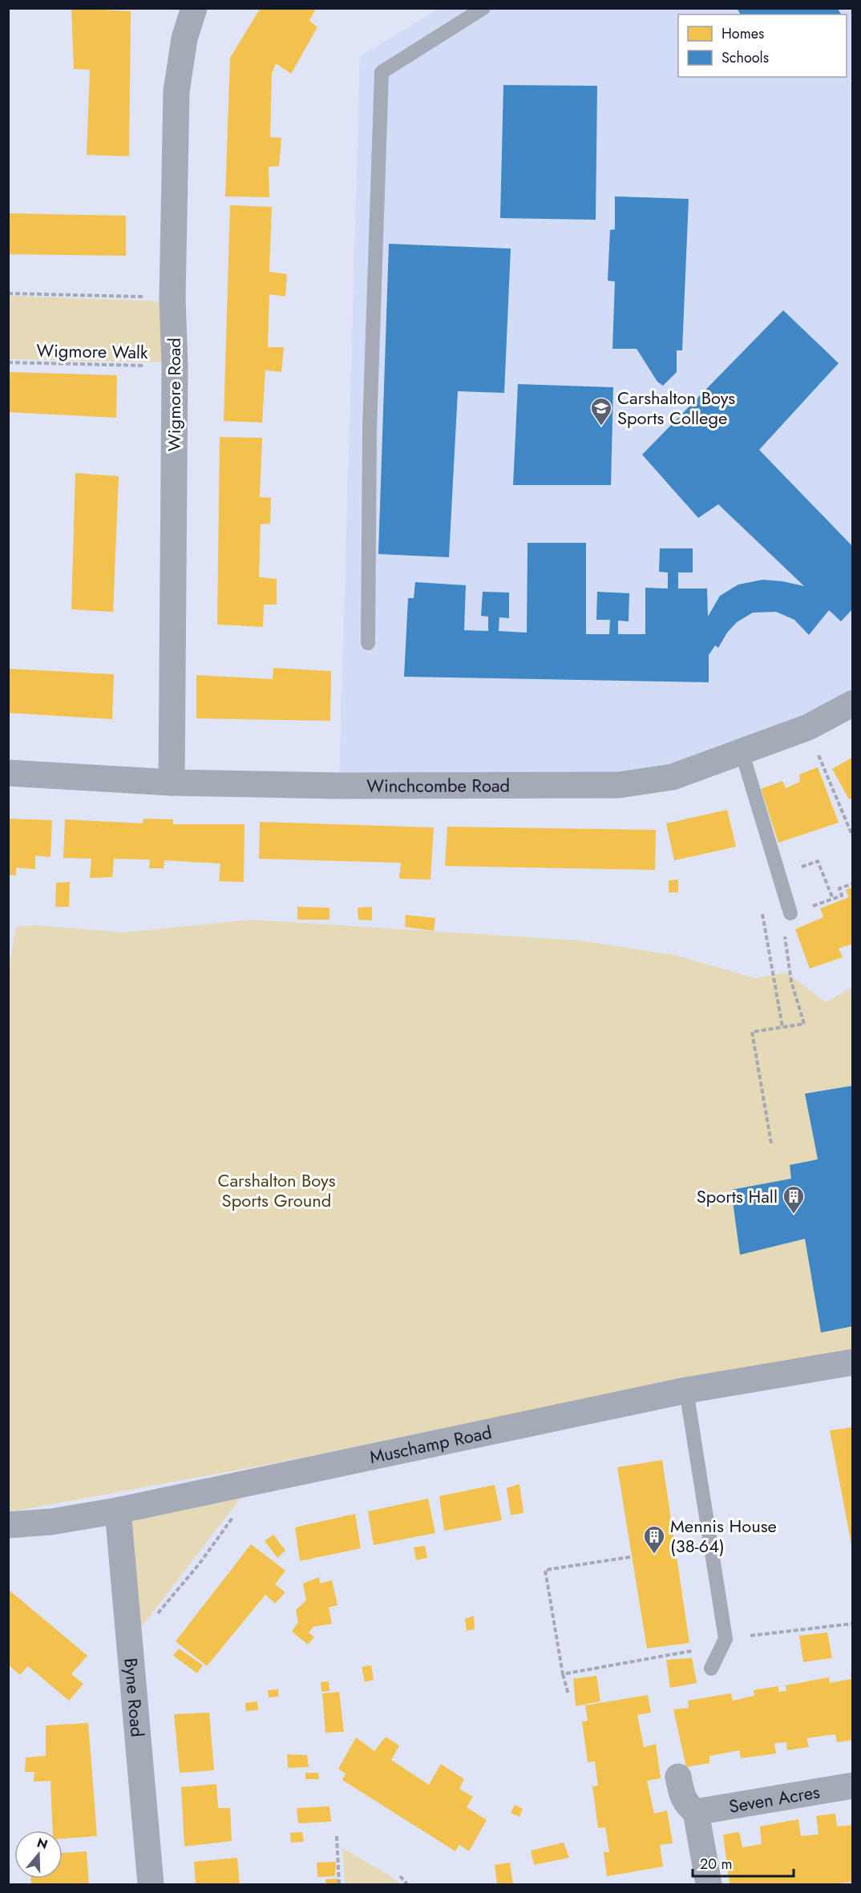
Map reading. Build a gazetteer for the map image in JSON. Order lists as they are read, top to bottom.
{
  "streets": {
    "street": [
      "Wigmore Road",
      "Winchcombe Road",
      "Muschamp Road",
      "Byne Road",
      "Seven Acres"
    ],
    "path": ["Wigmore Walk"]
  },
  "crossings": [
    ["Wigmore Walk", "Wigmore Road"],
    ["Wigmore Road", "Winchcombe Road"],
    ["Muschamp Road", "Byne Road"]
  ],
  "parks": ["Carshalton Boys Sports Ground"],
  "places": {
    "school or university": ["Carshalton Boys Sports College"],
    "building": ["Sports Hall", "Mennis House (38-64)"]
  },
  "legend": ["Homes", "Schools"],
  "scale_bar": "20 m",
  "north": "top"
}
